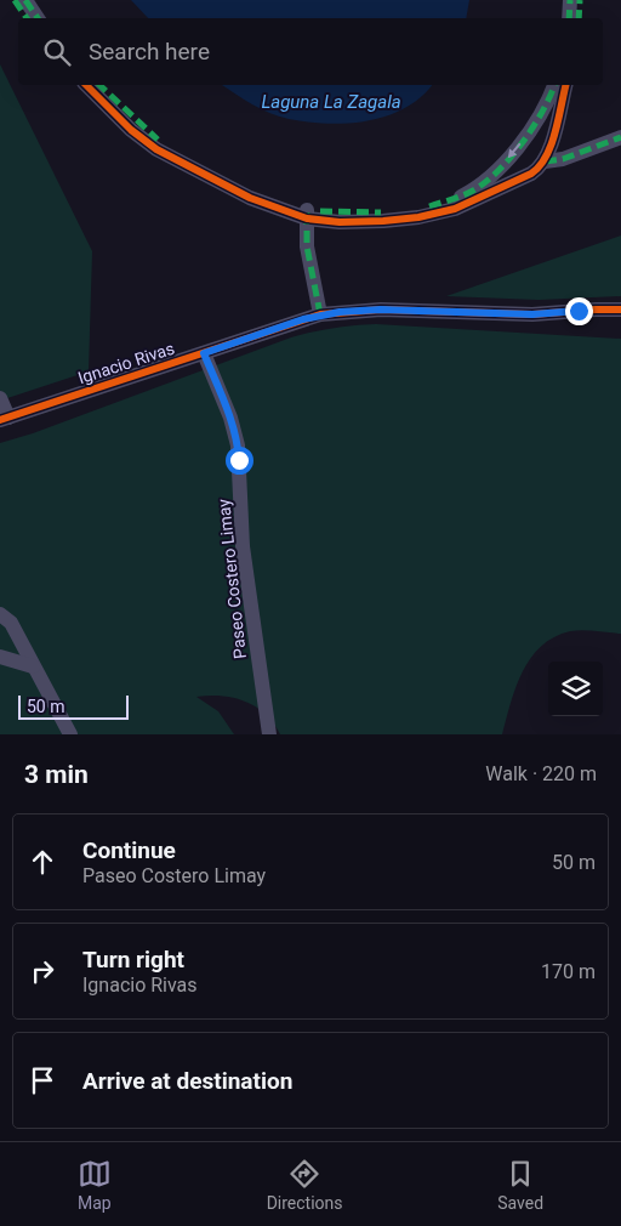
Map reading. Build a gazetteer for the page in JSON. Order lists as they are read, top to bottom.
{
  "streets": {
    "street": ["Ignacio Rivas", "Paseo Costero Limay"]
  },
  "crossings": [
    ["Ignacio Rivas", "Paseo Costero Limay"]
  ],
  "water": ["Laguna La Zagala"],
  "scale_bar": "50 m",
  "page": {
    "search": "Search here",
    "scale": "50 m",
    "heading": ["3 min", "Walk · 220 m"],
    "list": [
      ["Continue", "Paseo Costero Limay", "50 m"],
      ["Turn right", "Ignacio Rivas", "170 m"],
      "Arrive at destination"
    ],
    "nav": ["Map", "Directions", "Saved"]
  }
}
